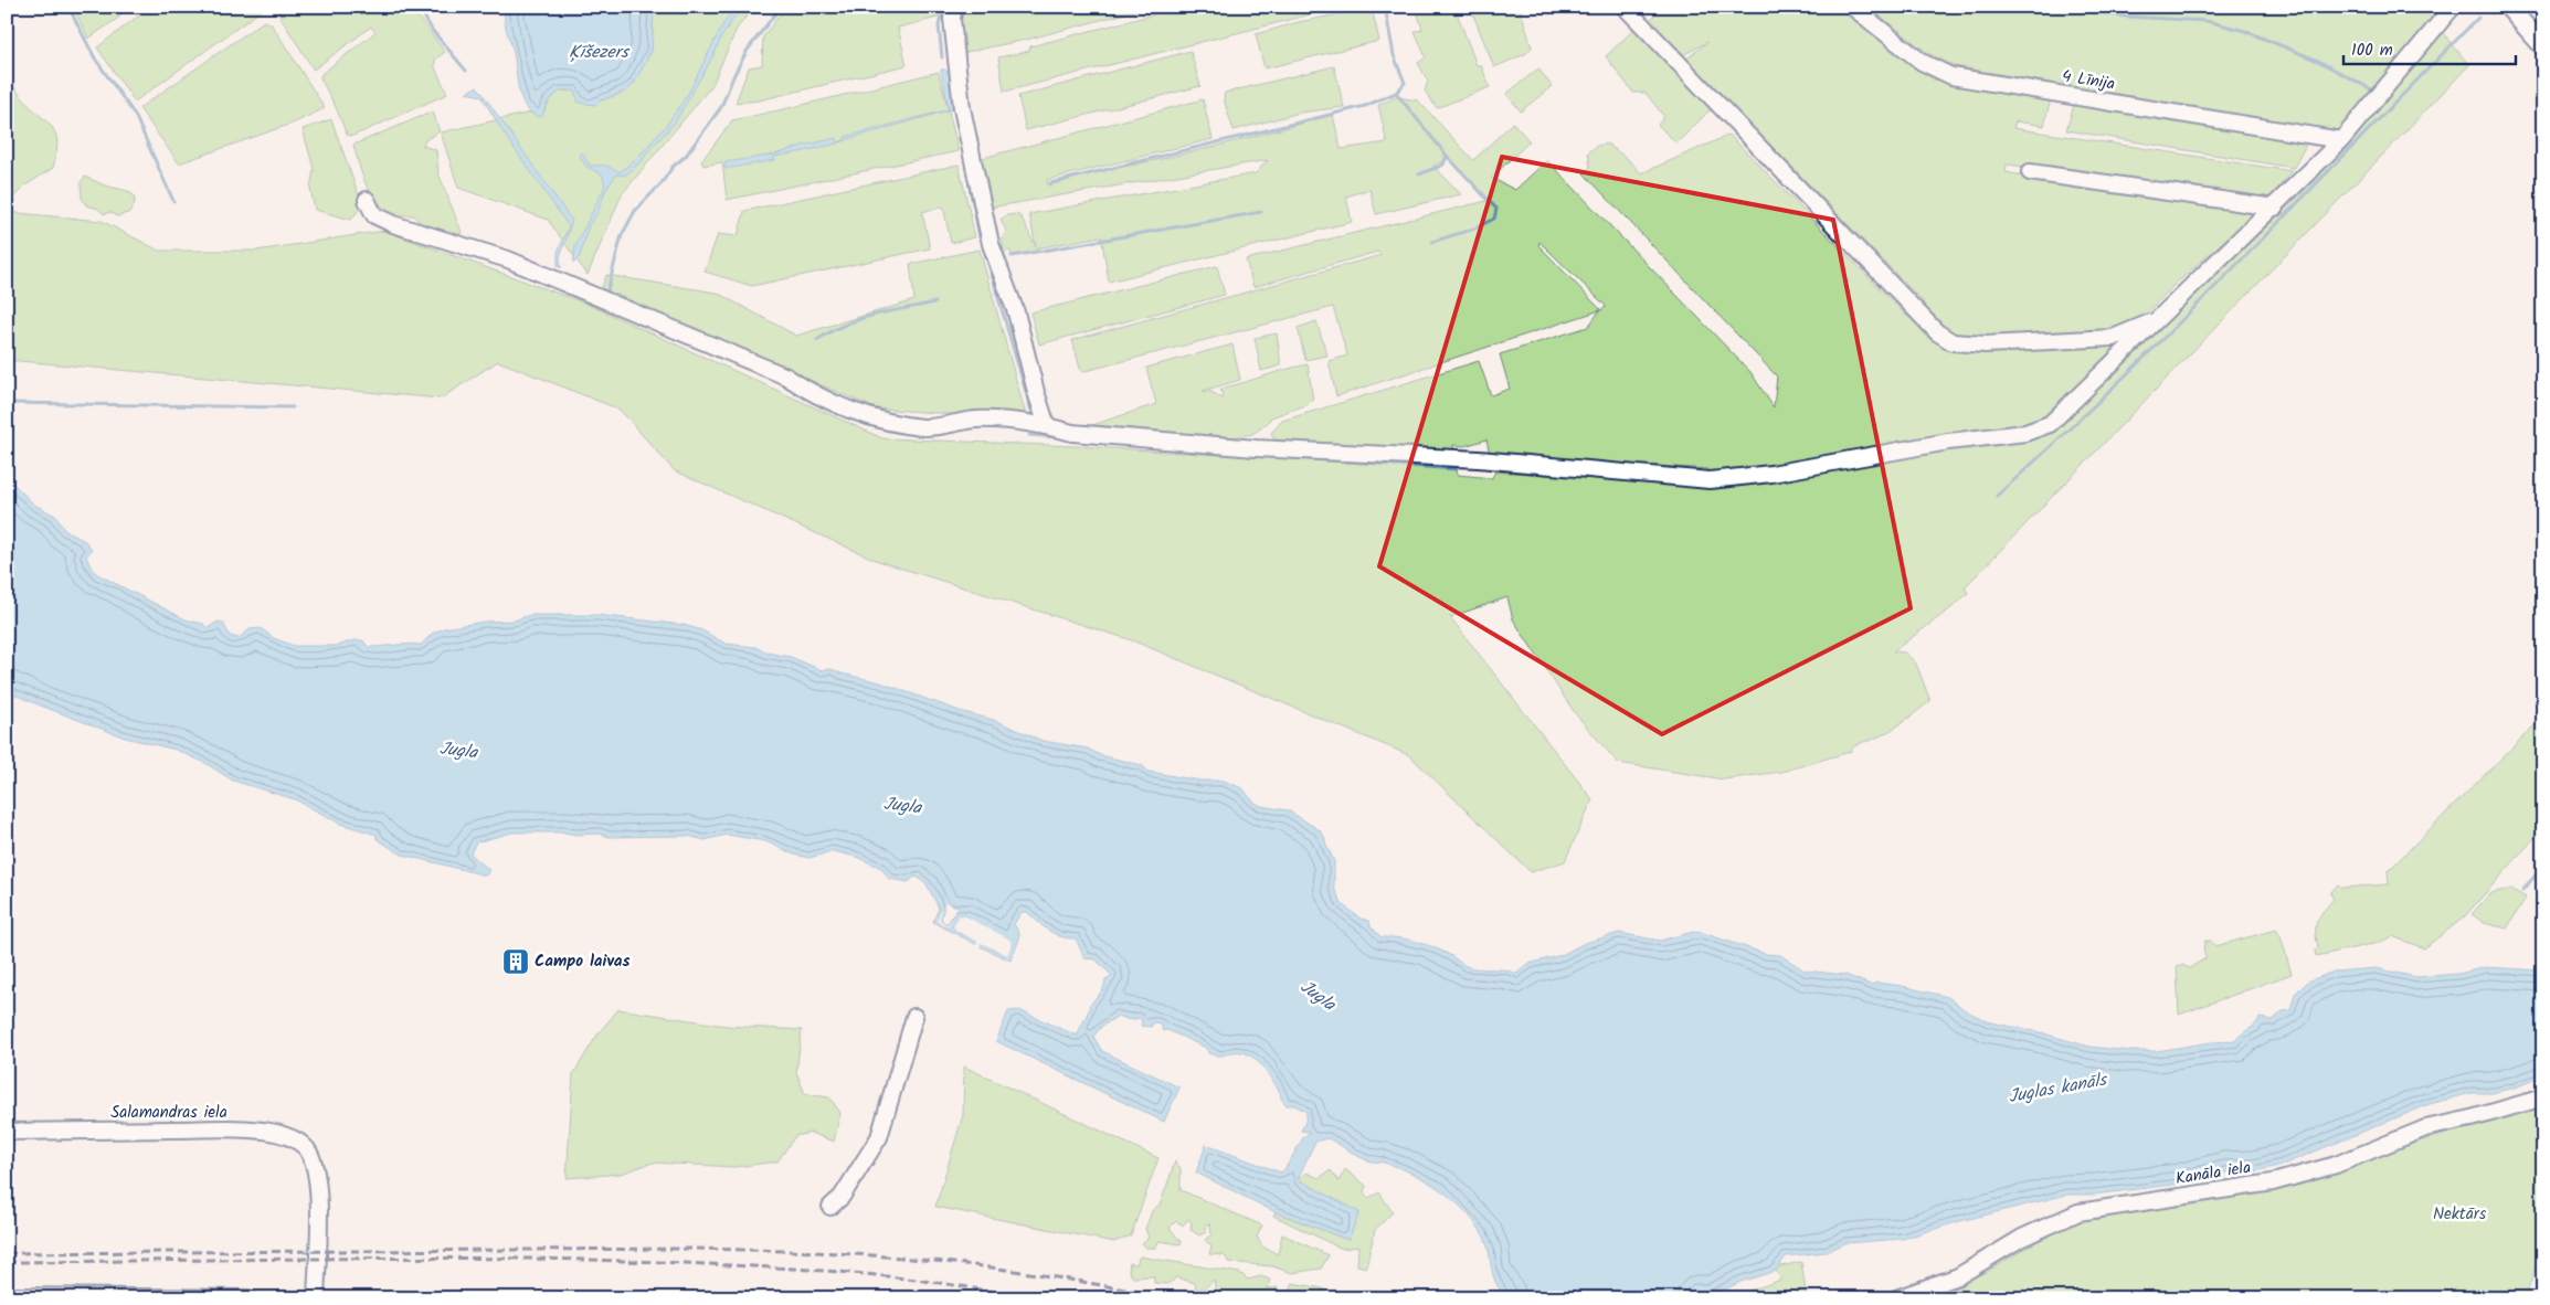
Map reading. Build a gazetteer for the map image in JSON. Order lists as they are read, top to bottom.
{
  "streets": {
    "street": ["4 Līnija", "Salamandras iela", "Kanāla iela"]
  },
  "water": ["Ķīšezers", "Jugla", "Juglas kanāls"],
  "parks": ["Nektārs"],
  "places": {
    "building": ["Campo laivas"]
  },
  "scale_bar": "100 m"
}
